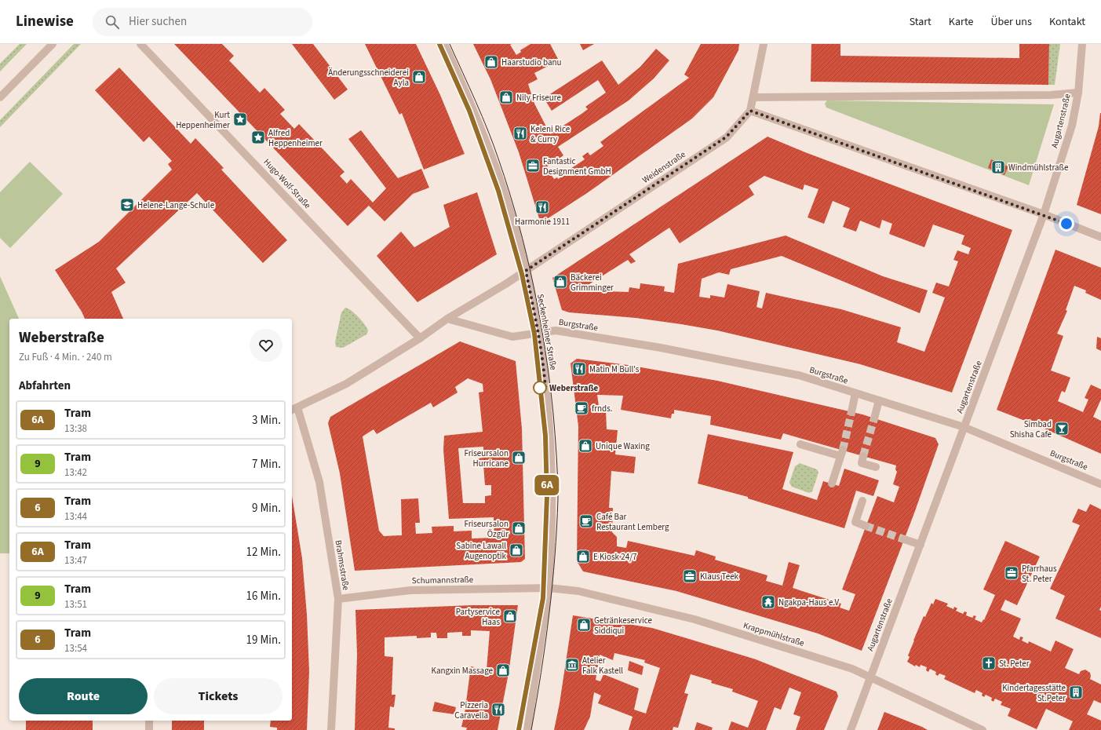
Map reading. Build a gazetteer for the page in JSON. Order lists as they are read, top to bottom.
{
  "streets": {
    "street": [
      "Augartenstraße",
      "Weidenstraße",
      "Hugo-Wolf-Straße",
      "Burgstraße",
      "Seckenheimer Straße",
      "Brahmsstraße",
      "Schumannstraße",
      "Krappmühlstraße"
    ]
  },
  "crossings": [
    ["Augartenstraße", "Burgstraße"],
    ["Augartenstraße", "Krappmühlstraße"],
    ["Weidenstraße", "Seckenheimer Straße"],
    ["Burgstraße", "Seckenheimer Straße"],
    ["Seckenheimer Straße", "Schumannstraße"],
    ["Seckenheimer Straße", "Krappmühlstraße"],
    ["Brahmsstraße", "Schumannstraße"],
    ["Schumannstraße", "Krappmühlstraße"]
  ],
  "places": {
    "shop": [
      "Haarstudio banu",
      "Änderungsschneiderei Ayla",
      "Nily Friseure",
      "Bäckerei Grimminger",
      "Unique Waxing",
      "Friseursalon Hurricane",
      "Friseursalon Özgür",
      "Sabine Lawall Augenoptik",
      "E Kiosk 24/7",
      "Partyservice Haas",
      "Getränkeservice Siddiqui",
      "Kangxin Massage"
    ],
    "place": ["Kurt Heppenheimer", "Alfred Heppenheimer"],
    "restaurant": [
      "Keleni Rice & Curry",
      "Harmonie 1911",
      "Matin M Bull's",
      "Pizzeria Caravella"
    ],
    "office": ["Fantastic Designment GmbH", "Pfarrhaus St. Peter", "Klaus Teek"],
    "building": ["Windmühlstraße", "Kindertagesstätte St.Peter"],
    "school or university": ["Helene-Lange-Schule"],
    "other": ["Weberstraße"],
    "cafe": ["frnds.", "Café Bar Restaurant Lemberg"],
    "bar": ["Simbad Shisha Cafe"],
    "temple": ["Ngakpa-Haus e.V"],
    "church": ["St. Peter"],
    "museum": ["Atelier Falk Kastell"]
  },
  "lines": ["tram line 6A"],
  "page": {
    "header": "Linewise",
    "search": "Hier suchen",
    "nav": [
      "Start",
      "Karte",
      "Über uns",
      "Kontakt"
    ],
    "on_map": "6A",
    "heading": [
      ["Weberstraße", "Zu Fuß · 4 Min. · 240 m"],
      "Abfahrten"
    ],
    "list": [
      {
        "mark": "6A",
        "name": "Tram",
        "note": "13:38",
        "value": "3 Min."
      },
      {
        "mark": "9",
        "name": "Tram",
        "note": "13:42",
        "value": "7 Min."
      },
      {
        "mark": "6",
        "name": "Tram",
        "note": "13:44",
        "value": "9 Min."
      },
      {
        "mark": "6A",
        "name": "Tram",
        "note": "13:47",
        "value": "12 Min."
      },
      {
        "mark": "9",
        "name": "Tram",
        "note": "13:51",
        "value": "16 Min."
      },
      {
        "mark": "6",
        "name": "Tram",
        "note": "13:54",
        "value": "19 Min."
      }
    ],
    "buttons": ["Route", "Tickets"]
  }
}
